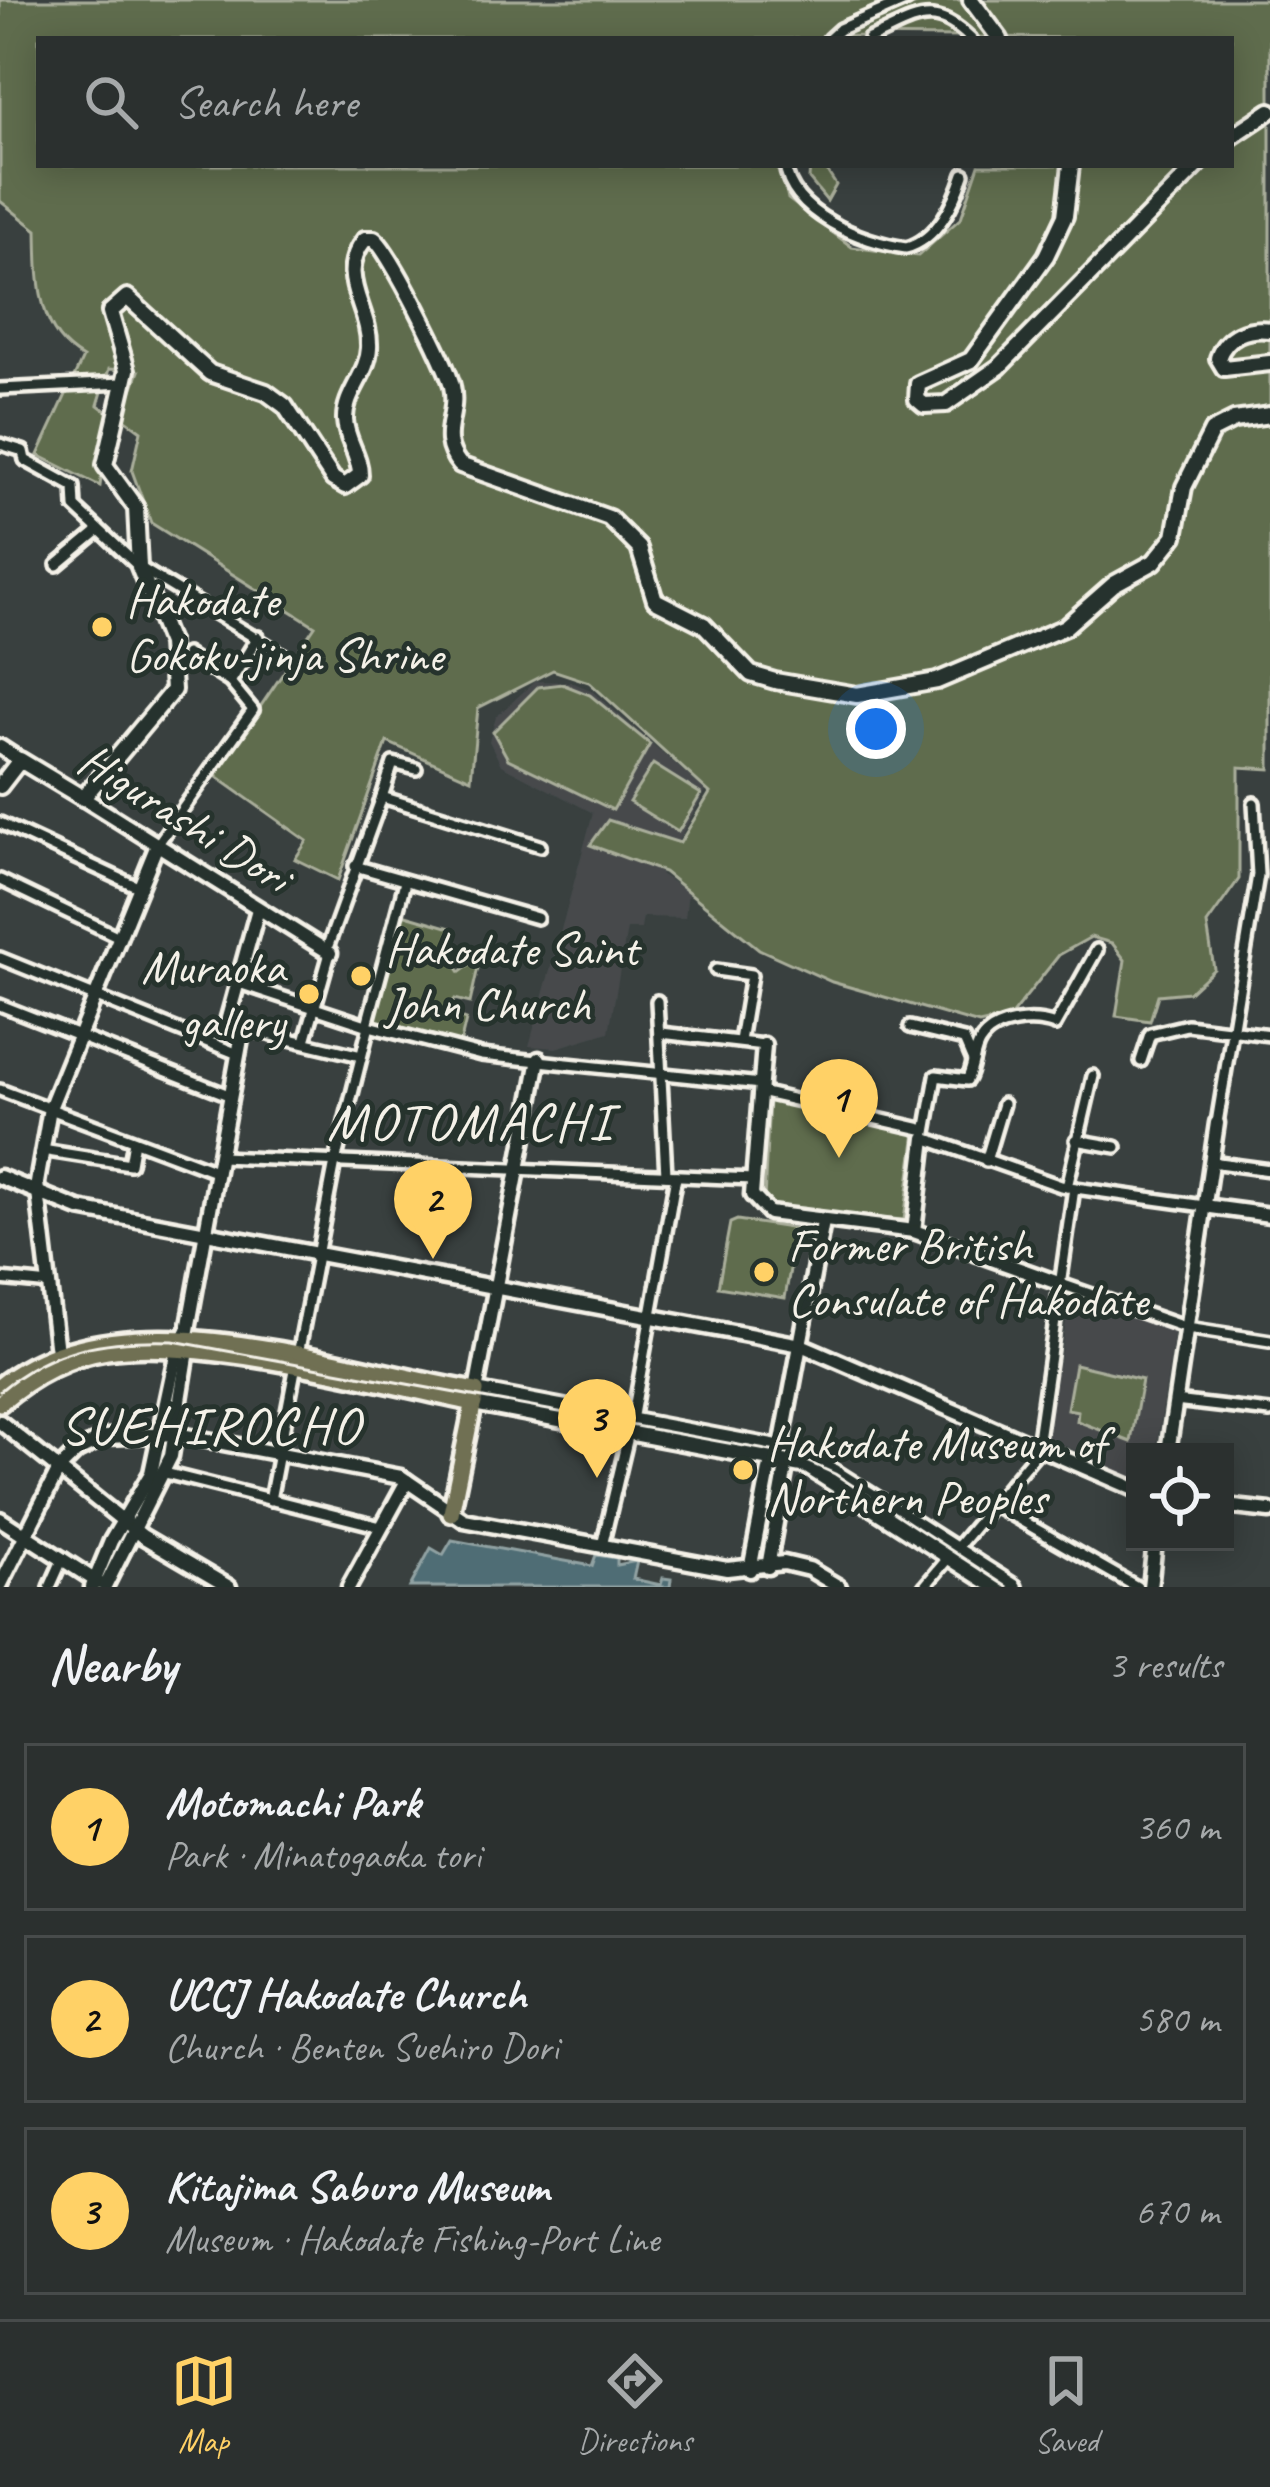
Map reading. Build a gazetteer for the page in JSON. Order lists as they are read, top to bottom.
{
  "streets": {
    "main road": ["Higurashi Dori"]
  },
  "districts": ["MOTOMACHI", "SUEHIROCHO"],
  "places": [
    "Hakodate Gokoku-jinja Shrine",
    "Hakodate Saint John Church",
    "Muraoka gallery",
    "Former British Consulate of Hakodate",
    "Hakodate Museum of Northern Peoples"
  ],
  "page": {
    "search": "Search here",
    "pins": ["1", "2", "3"],
    "heading": ["Nearby", "3 results"],
    "list": [
      {
        "mark": "1",
        "name": "Motomachi Park",
        "note": "Park · Minatogaoka tori",
        "value": "360 m"
      },
      {
        "mark": "2",
        "name": "UCCJ Hakodate Church",
        "note": "Church · Benten Suehiro Dori",
        "value": "580 m"
      },
      {
        "mark": "3",
        "name": "Kitajima Saburo Museum",
        "note": "Museum · Hakodate Fishing-Port Line",
        "value": "670 m"
      }
    ],
    "nav": ["Map", "Directions", "Saved"]
  }
}
